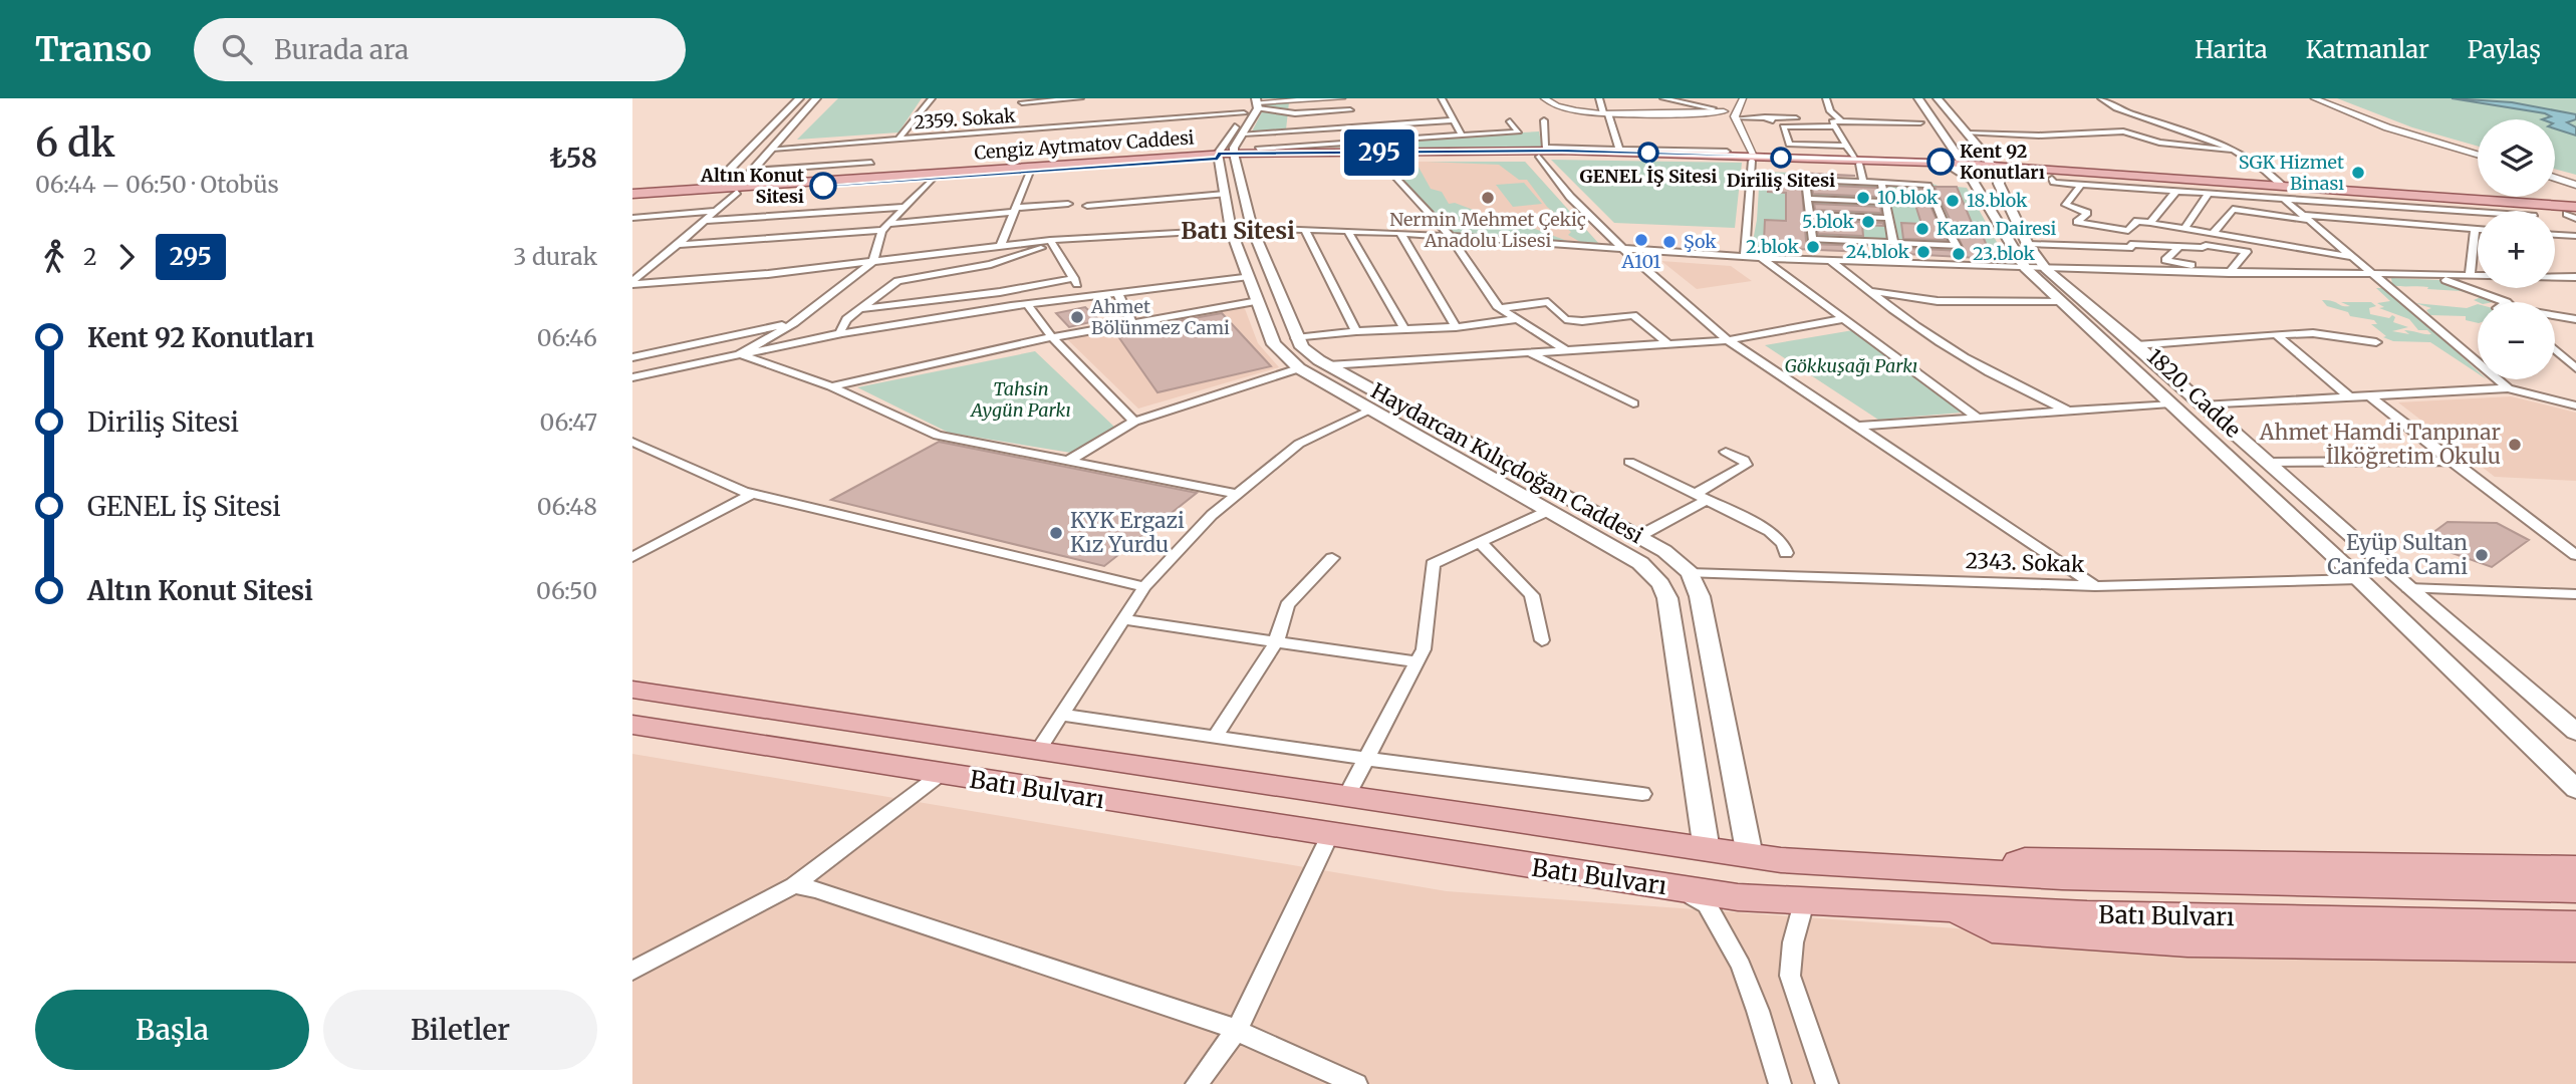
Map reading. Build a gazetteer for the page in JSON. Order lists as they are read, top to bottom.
{
  "streets": {
    "main road": [
      "Cengiz Aytmatov Caddesi",
      "1820. Cadde",
      "Haydarcan Kılıçdoğan Caddesi",
      "Batı Bulvarı"
    ],
    "street": ["2359. Sokak", "2343. Sokak"]
  },
  "crossings": [
    ["Cengiz Aytmatov Caddesi", "1820. Cadde"],
    ["Cengiz Aytmatov Caddesi", "Haydarcan Kılıçdoğan Caddesi"],
    ["1820. Cadde", "2343. Sokak"],
    ["Haydarcan Kılıçdoğan Caddesi", "2343. Sokak"],
    ["Haydarcan Kılıçdoğan Caddesi", "Batı Bulvarı"]
  ],
  "districts": ["Batı Sitesi"],
  "parks": ["Gökkuşağı Parkı", "Tahsin Aygün Parkı"],
  "places": [
    "GENEL İŞ Sitesi",
    "Diriliş Sitesi",
    "Kent 92 Konutları",
    "SGK Hizmet Binası",
    "Altın Konut Sitesi",
    "Nermin Mehmet Çekiç Anadolu Lisesi",
    "10.blok",
    "18.blok",
    "5.blok",
    "Kazan Dairesi",
    "A101",
    "Şok",
    "2.blok",
    "24.blok",
    "23.blok",
    "Ahmet Bölünmez Cami",
    "Ahmet Hamdi Tanpınar İlköğretim Okulu",
    "KYK Ergazi Kız Yurdu",
    "Eyüp Sultan Canfeda Cami"
  ],
  "lines": ["bus line 295"],
  "page": {
    "header": "Transo",
    "search": "Burada ara",
    "nav": ["Harita", "Katmanlar", "Paylaş"],
    "heading": ["6 dk", "06:44 – 06:50 · Otobüs", "₺58"],
    "on_map": "295",
    "map_buttons": ["+", "−"],
    "legs": ["2", "295", "3 durak"],
    "list": [
      {
        "name": "Kent 92 Konutları",
        "value": "06:46"
      },
      {
        "name": "Diriliş Sitesi",
        "value": "06:47"
      },
      {
        "name": "GENEL İŞ Sitesi",
        "value": "06:48"
      },
      {
        "name": "Altın Konut Sitesi",
        "value": "06:50"
      }
    ],
    "buttons": ["Başla", "Biletler"]
  }
}
